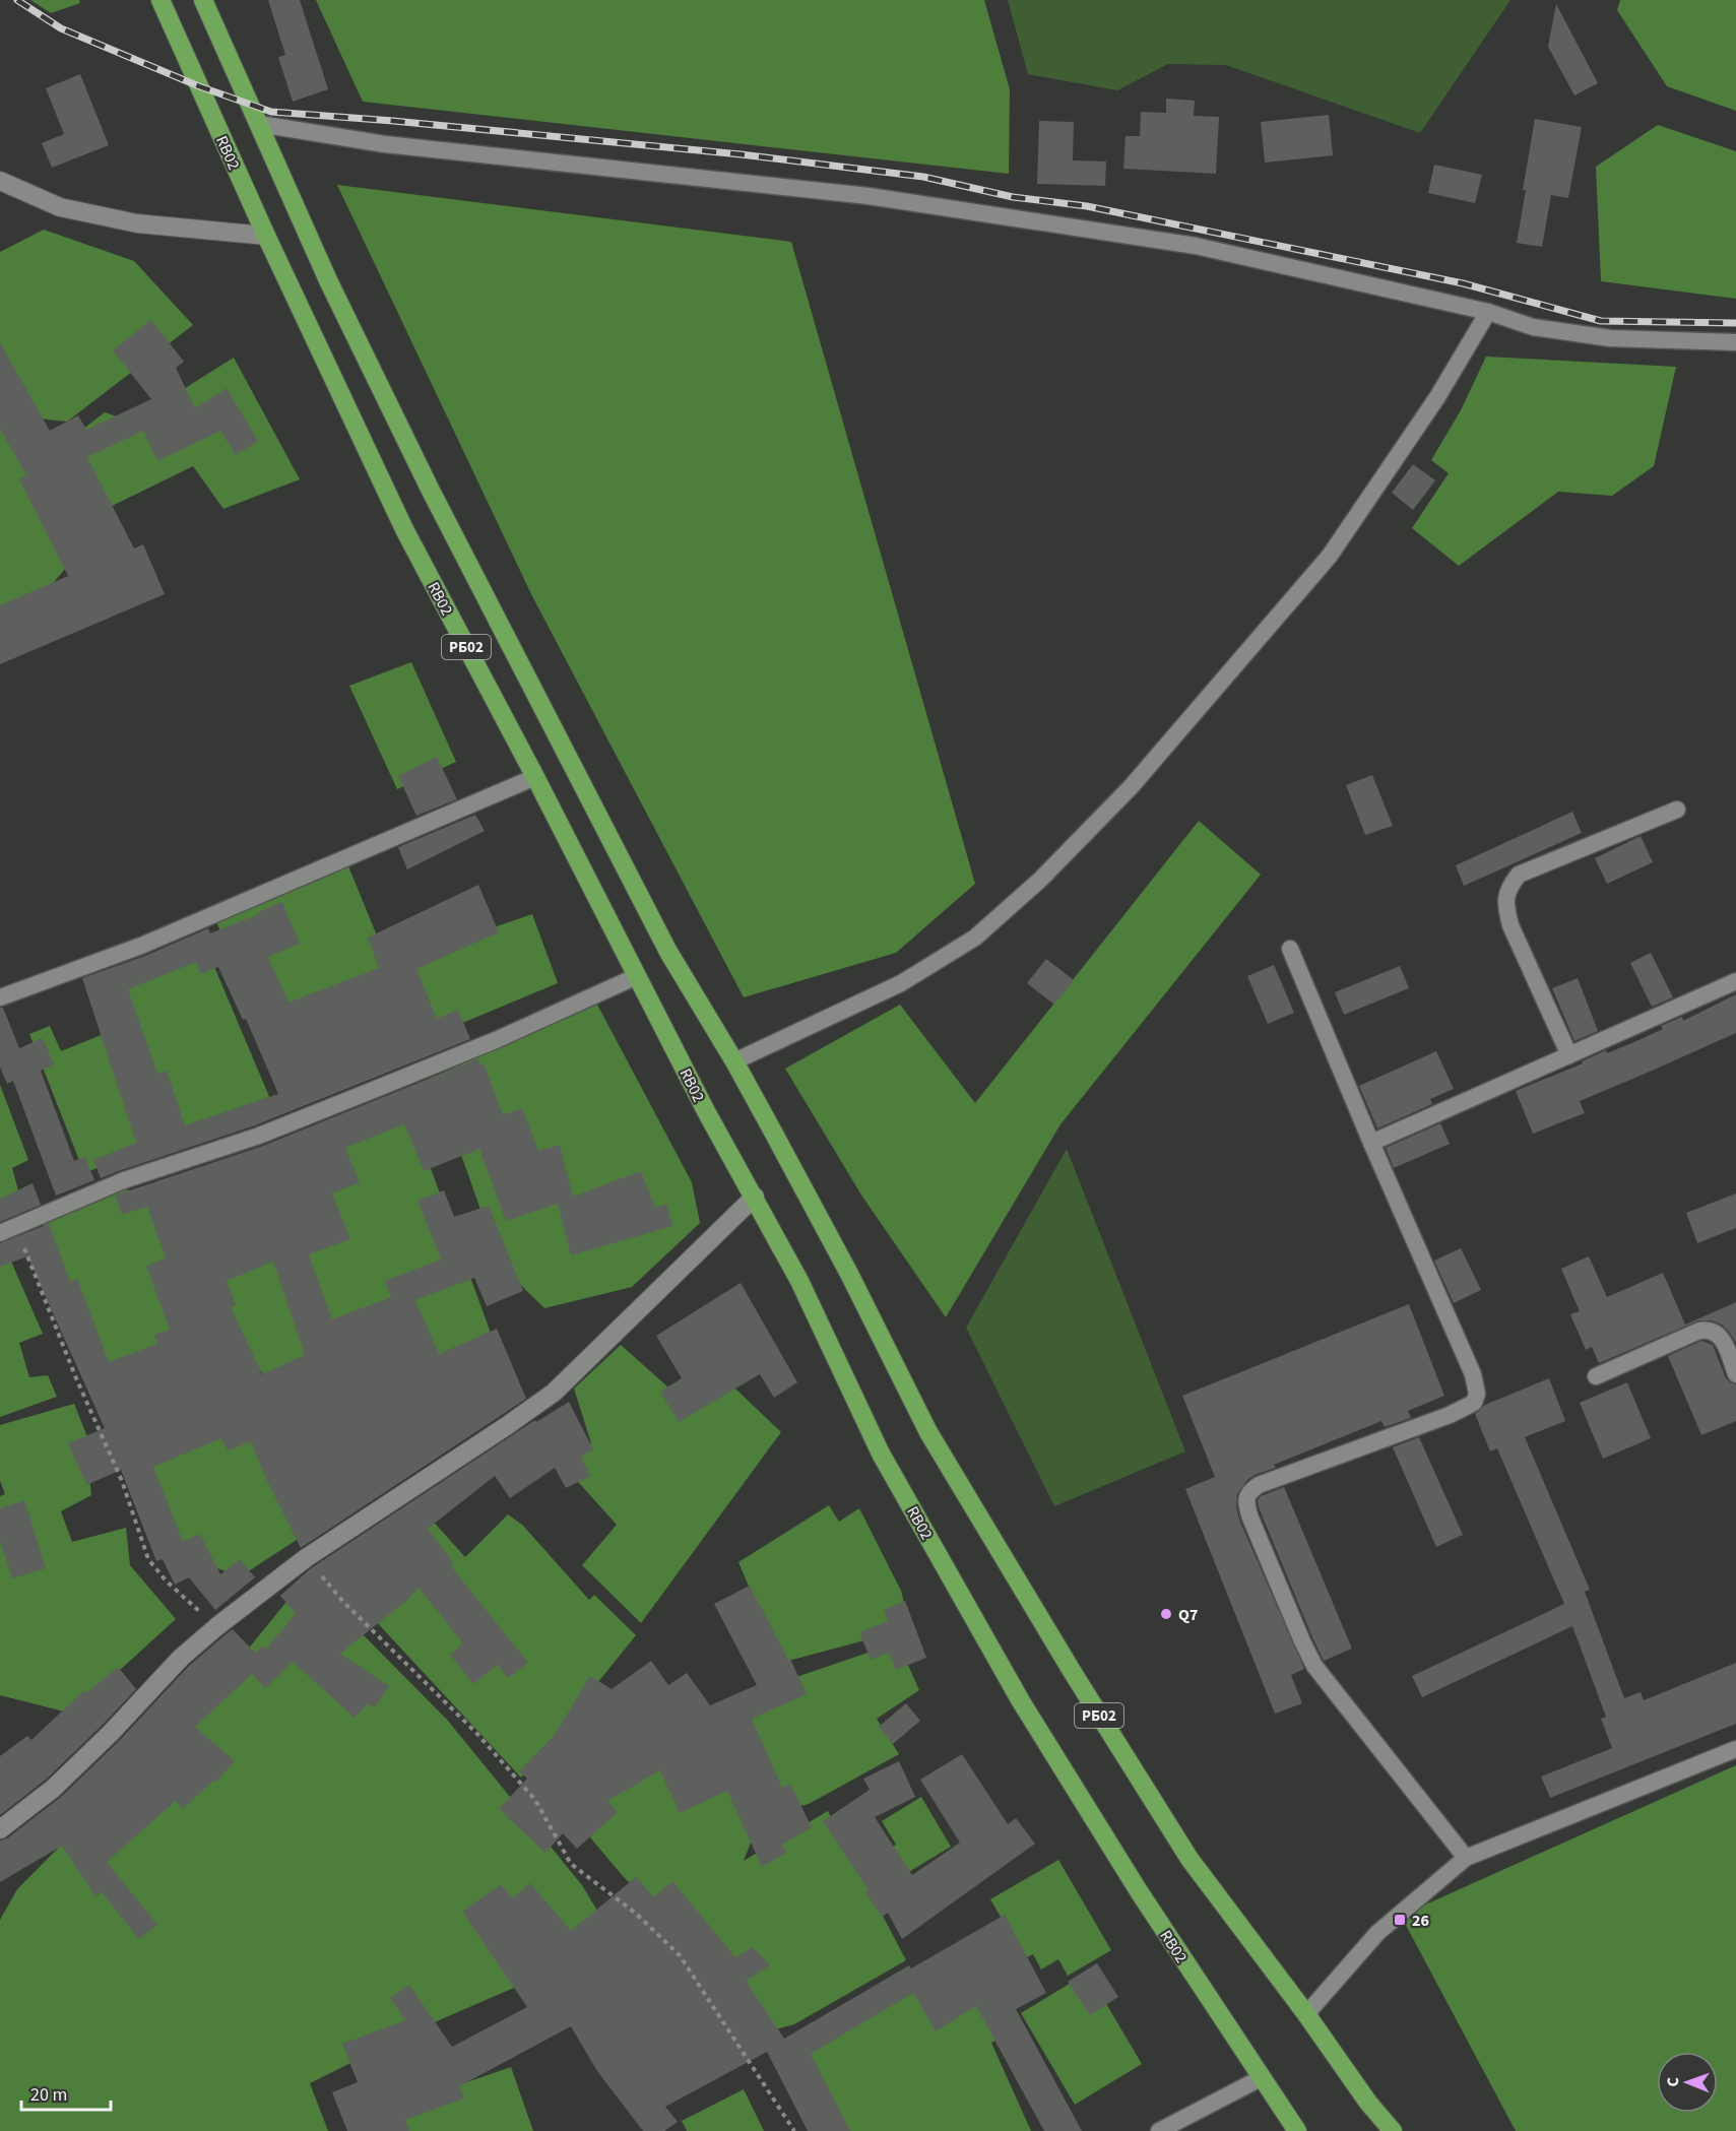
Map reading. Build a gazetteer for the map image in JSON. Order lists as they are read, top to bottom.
{
  "streets": {
    "highway": ["RB02", "РБ02"]
  },
  "places": {
    "other": ["Q7"],
    "transit": ["26"]
  },
  "scale_bar": "20 m",
  "north": "left"
}
